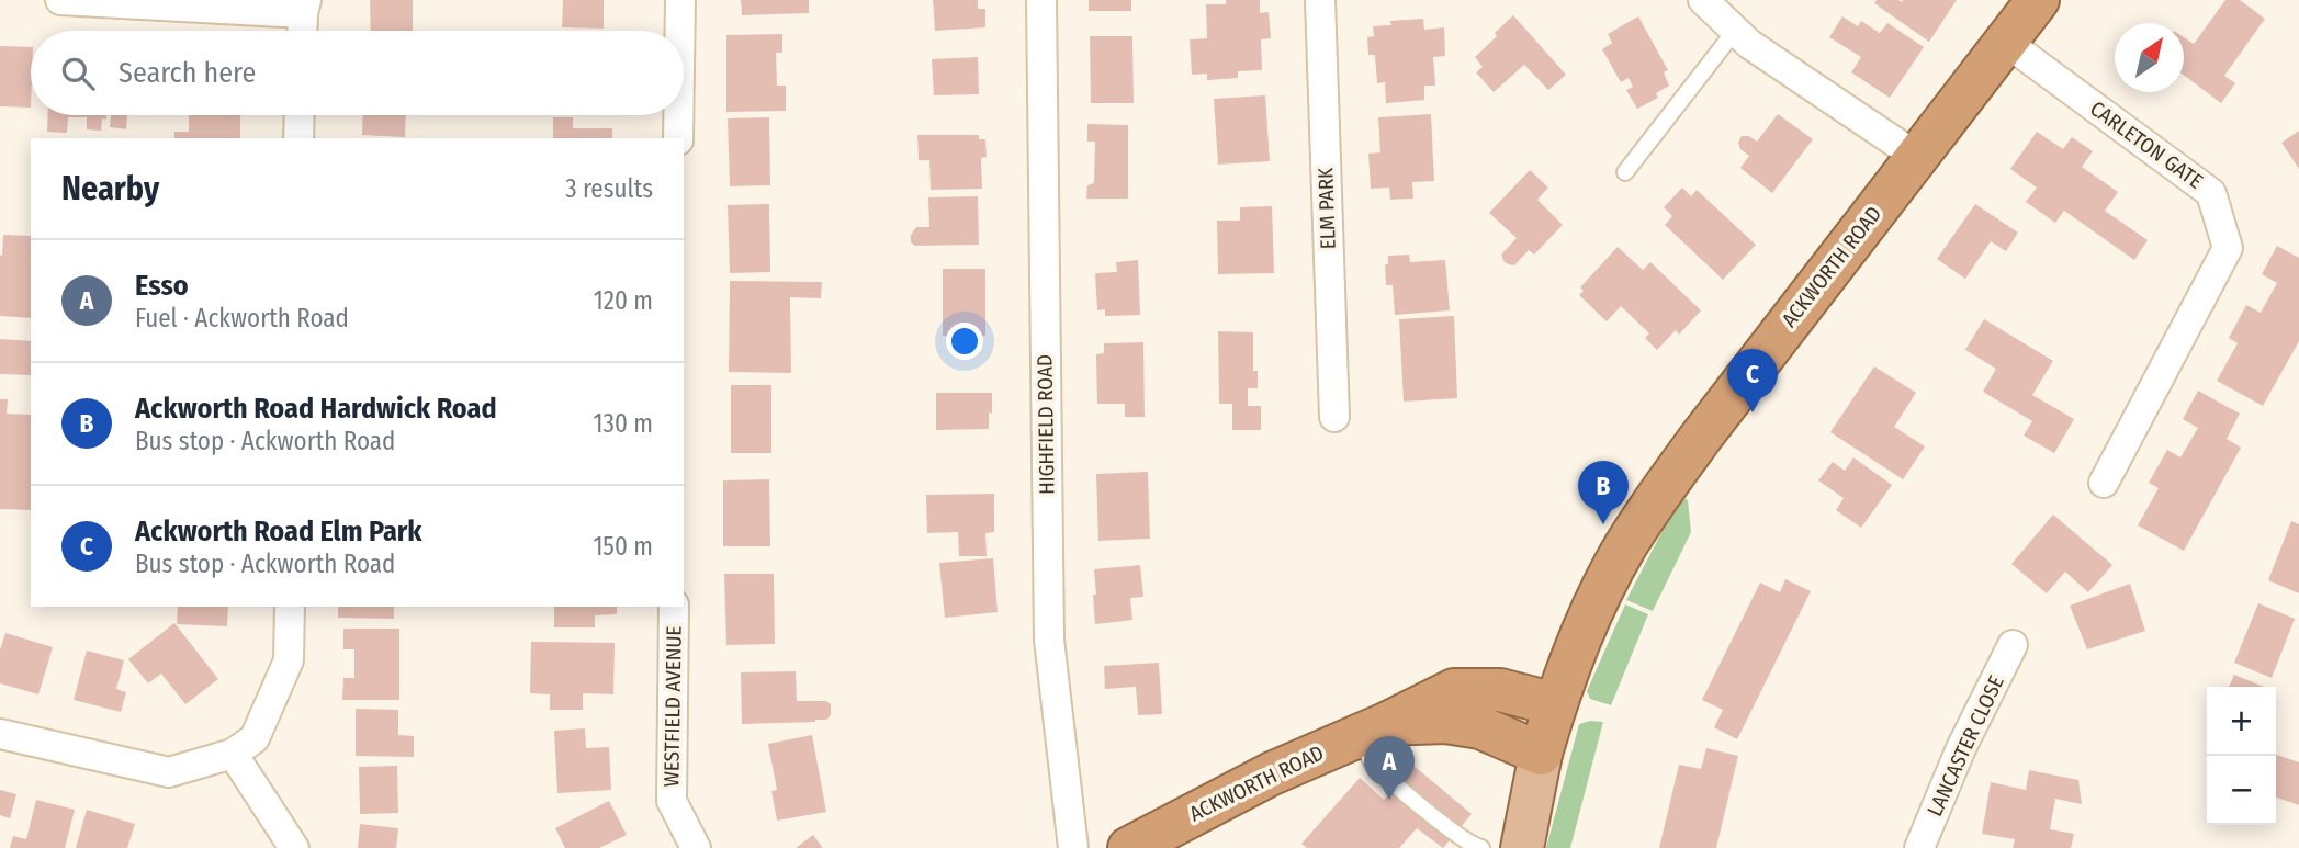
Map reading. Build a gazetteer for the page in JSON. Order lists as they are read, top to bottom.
{
  "streets": {
    "highway": ["ACKWORTH ROAD"],
    "street": [
      "CARLETON GATE",
      "ELM PARK",
      "HIGHFIELD ROAD",
      "WESTFIELD AVENUE",
      "LANCASTER CLOSE"
    ]
  },
  "crossings": [
    ["CARLETON GATE", "ACKWORTH ROAD"]
  ],
  "north": "top right",
  "page": {
    "search": "Search here",
    "heading": ["Nearby", "3 results"],
    "list": [
      {
        "mark": "A",
        "name": "Esso",
        "note": "Fuel · Ackworth Road",
        "value": "120 m"
      },
      {
        "mark": "B",
        "name": "Ackworth Road Hardwick Road",
        "note": "Bus stop · Ackworth Road",
        "value": "130 m"
      },
      {
        "mark": "C",
        "name": "Ackworth Road Elm Park",
        "note": "Bus stop · Ackworth Road",
        "value": "150 m"
      }
    ],
    "pins": ["C", "B", "A"],
    "map_buttons": ["+", "−"]
  }
}
